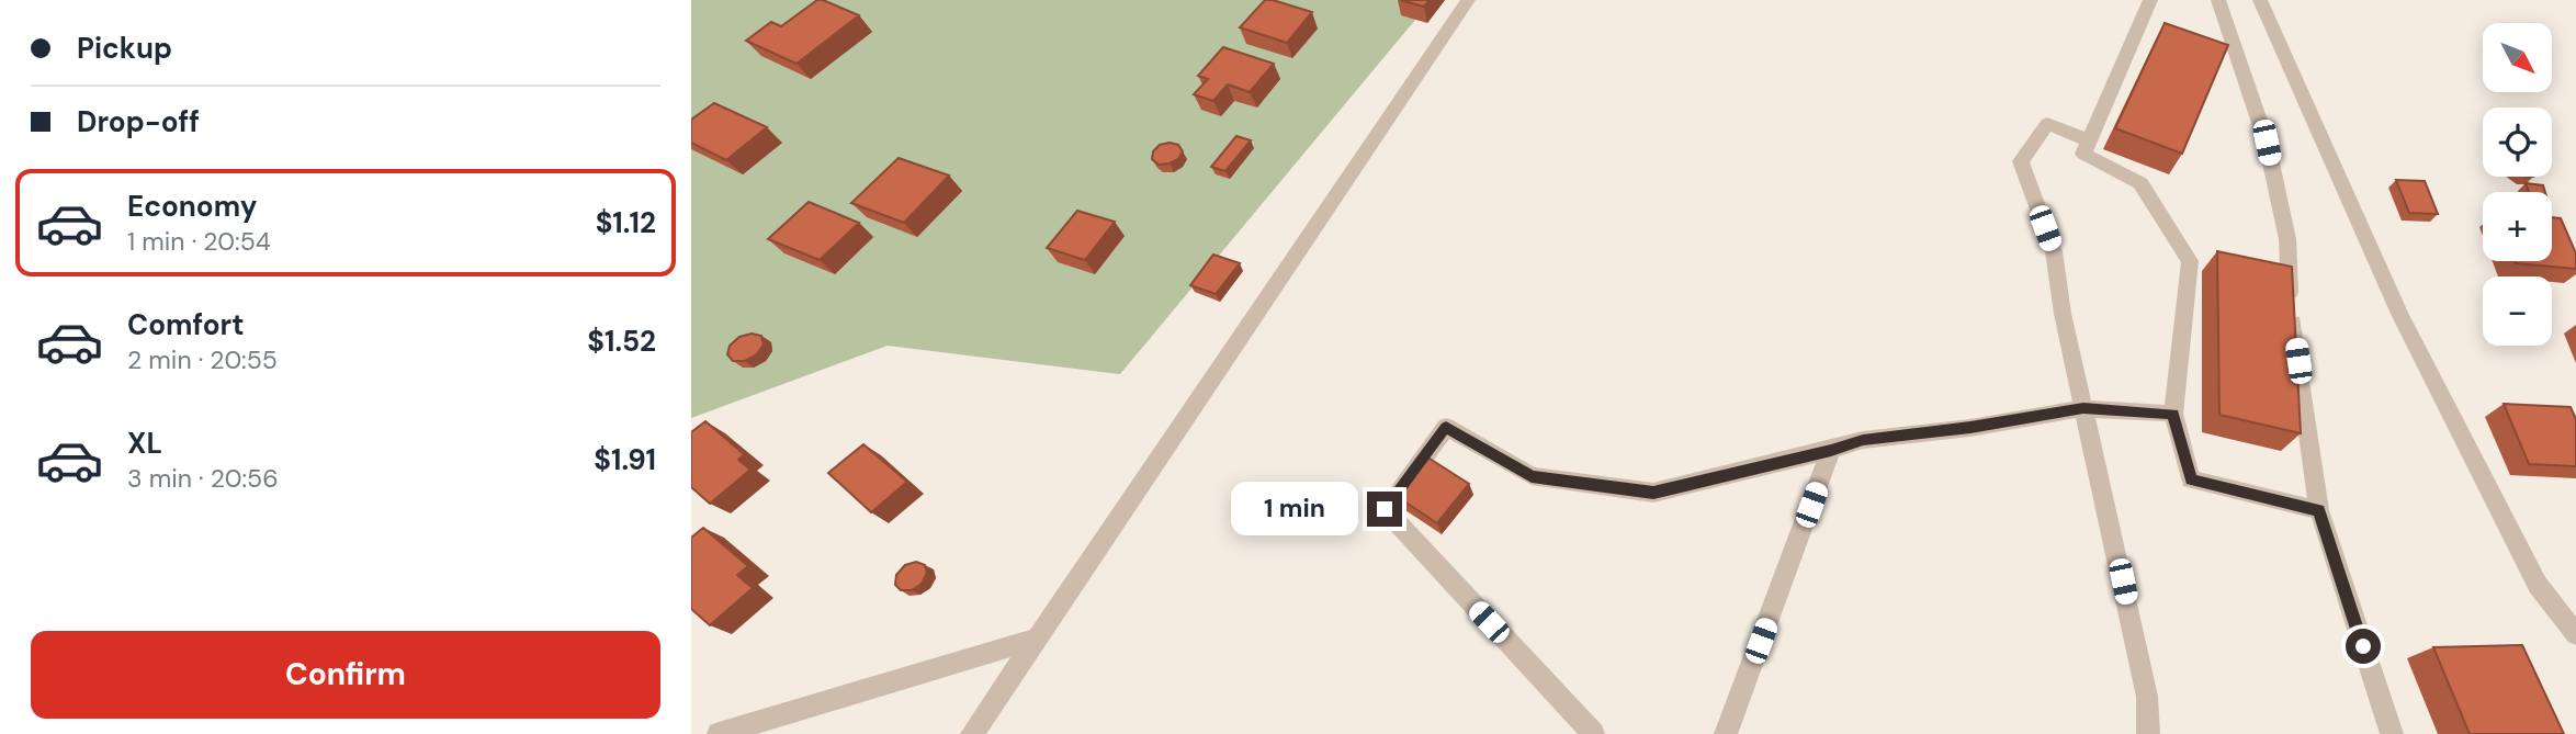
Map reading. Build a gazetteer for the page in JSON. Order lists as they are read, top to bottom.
{
  "north": "bottom right",
  "page": {
    "banner": ["Pickup", "Drop-off"],
    "map_buttons": ["+", "−"],
    "list": [
      {
        "name": "Economy",
        "note": "1 min · 20:54",
        "value": "$1.12"
      },
      {
        "name": "Comfort",
        "note": "2 min · 20:55",
        "value": "$1.52"
      },
      {
        "name": "XL",
        "note": "3 min · 20:56",
        "value": "$1.91"
      }
    ],
    "bubble": "1 min",
    "buttons": "Confirm"
  }
}
